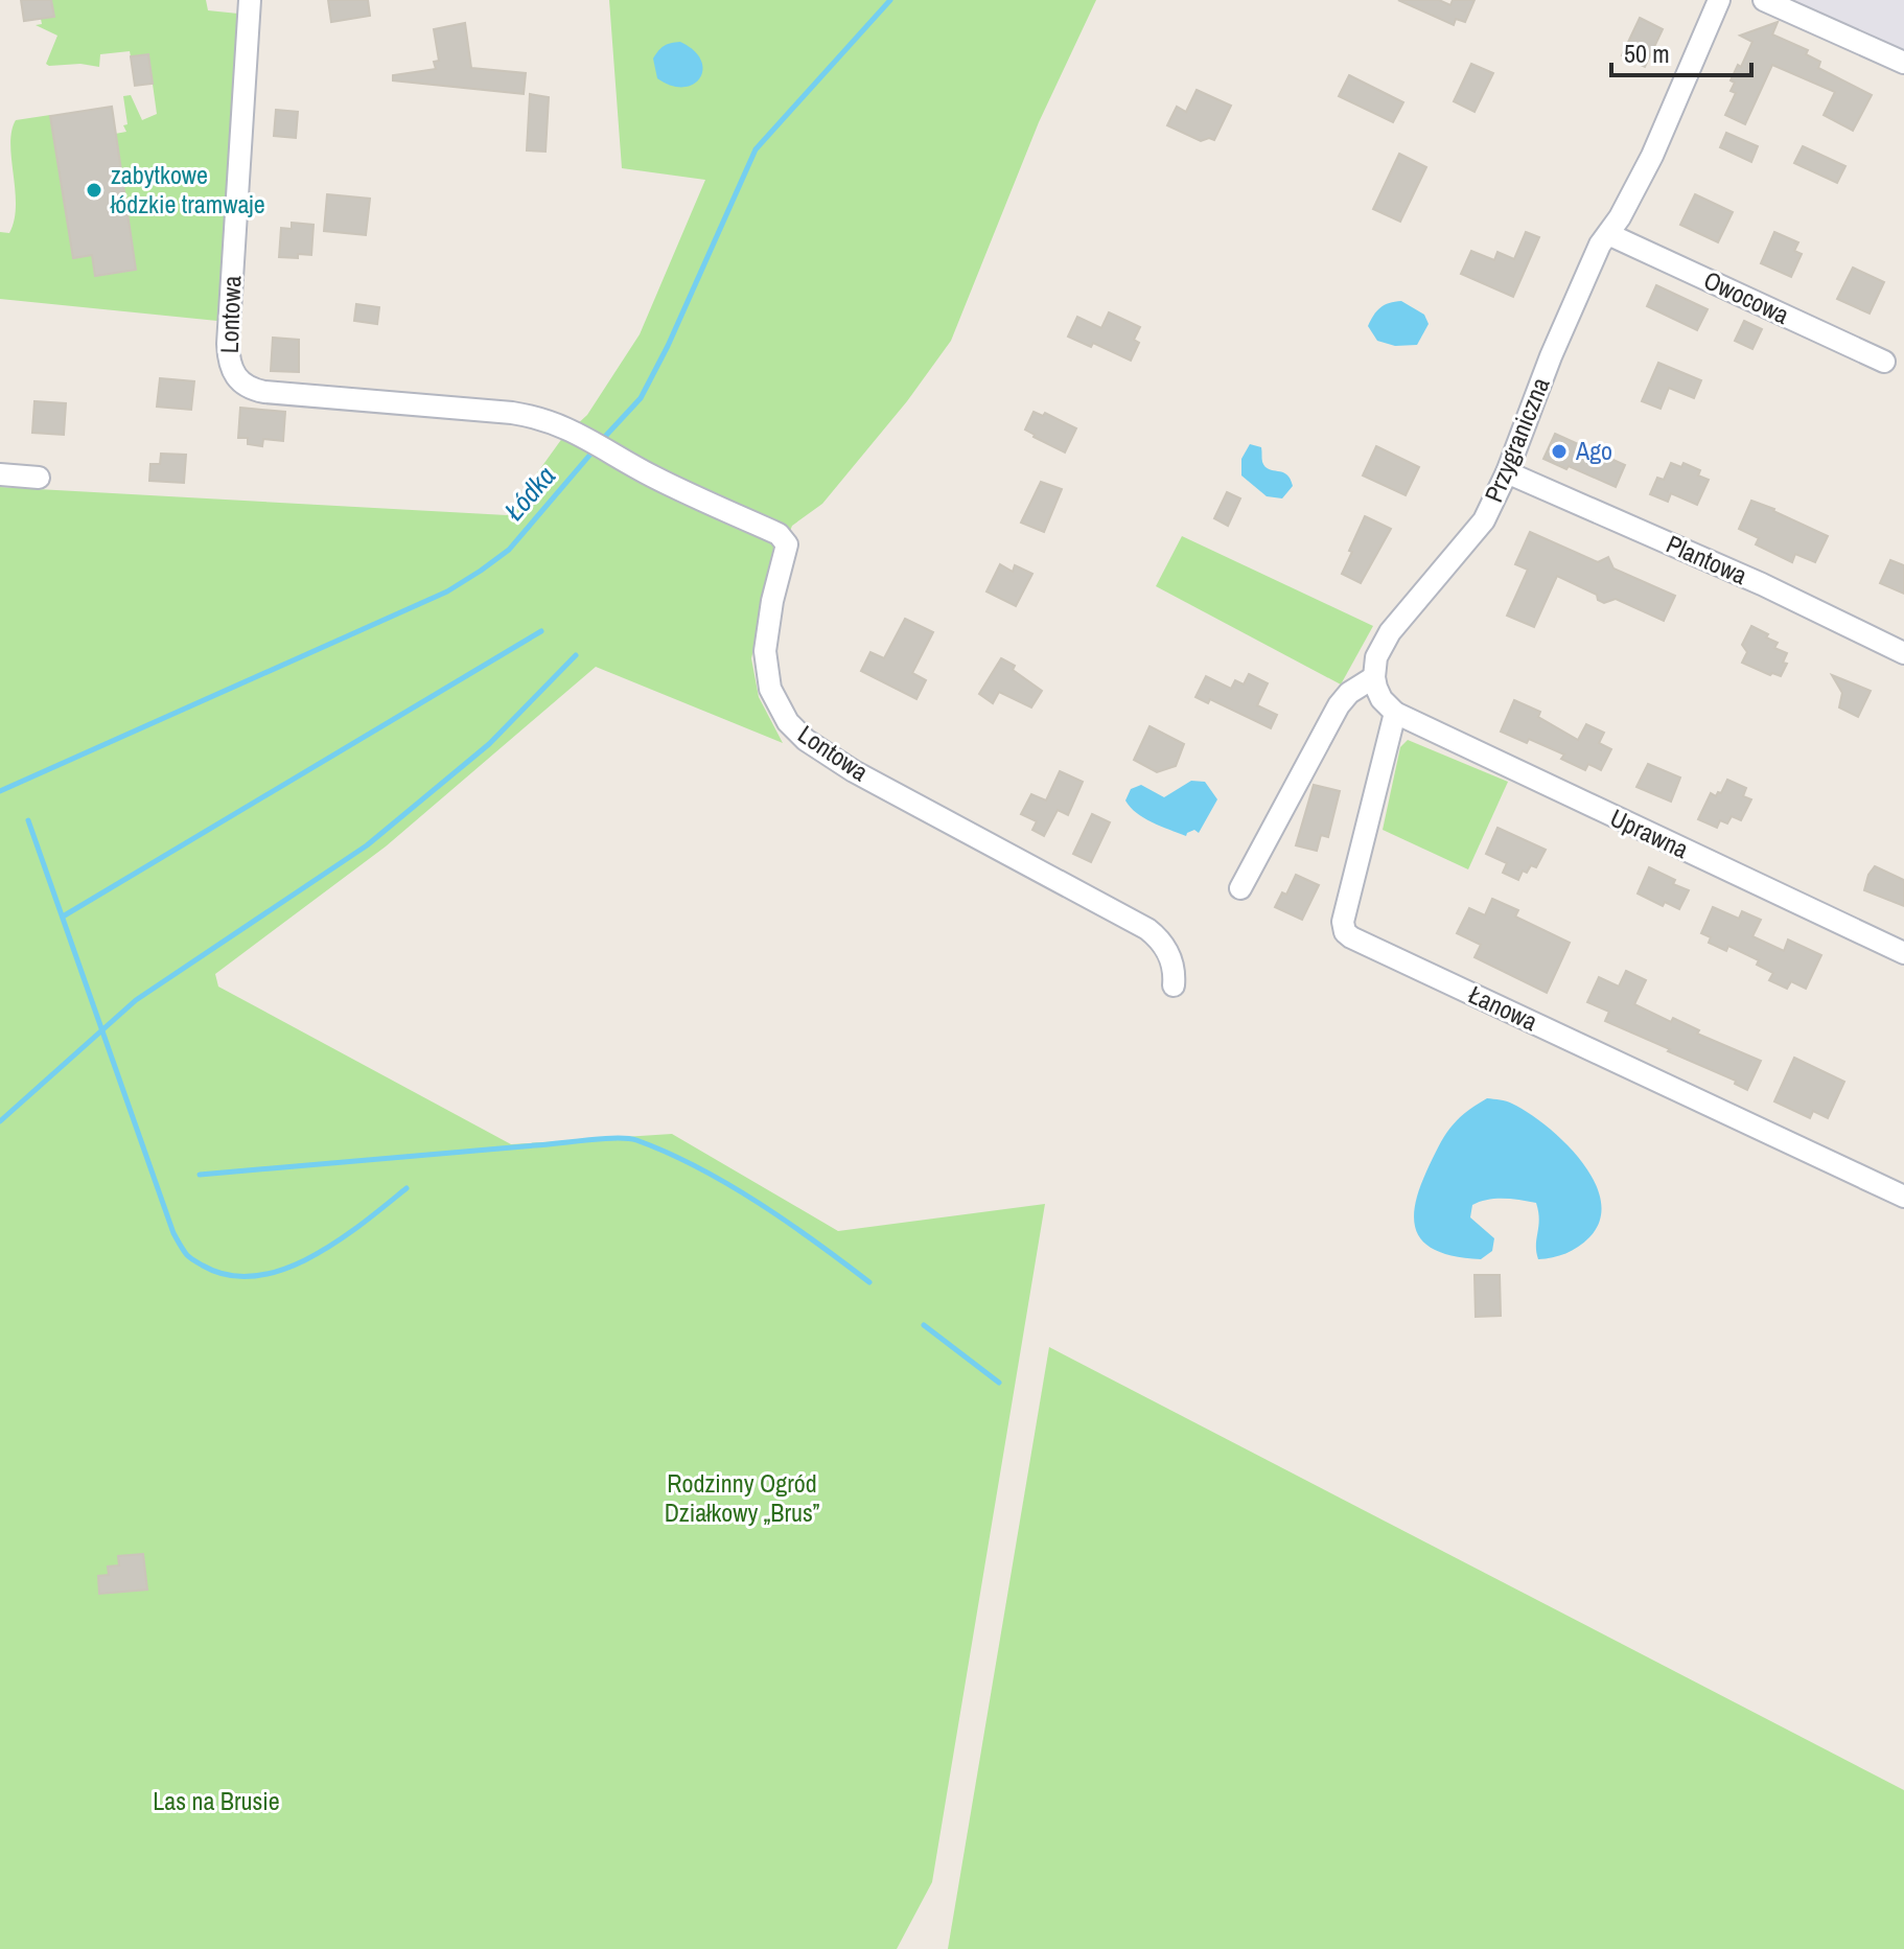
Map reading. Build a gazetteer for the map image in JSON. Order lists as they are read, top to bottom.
{
  "streets": {
    "street": [
      "Owocowa",
      "Lontowa",
      "Przygraniczna",
      "Plantowa",
      "Uprawna",
      "Łanowa"
    ]
  },
  "crossings": [
    ["Owocowa", "Przygraniczna"],
    ["Przygraniczna", "Plantowa"],
    ["Uprawna", "Łanowa"]
  ],
  "water": ["Łódka"],
  "parks": ["Rodzinny Ogród Działkowy „Brus”", "Las na Brusie"],
  "places": ["zabytkowe łódzkie tramwaje", "Ago"],
  "scale_bar": "50 m"
}
